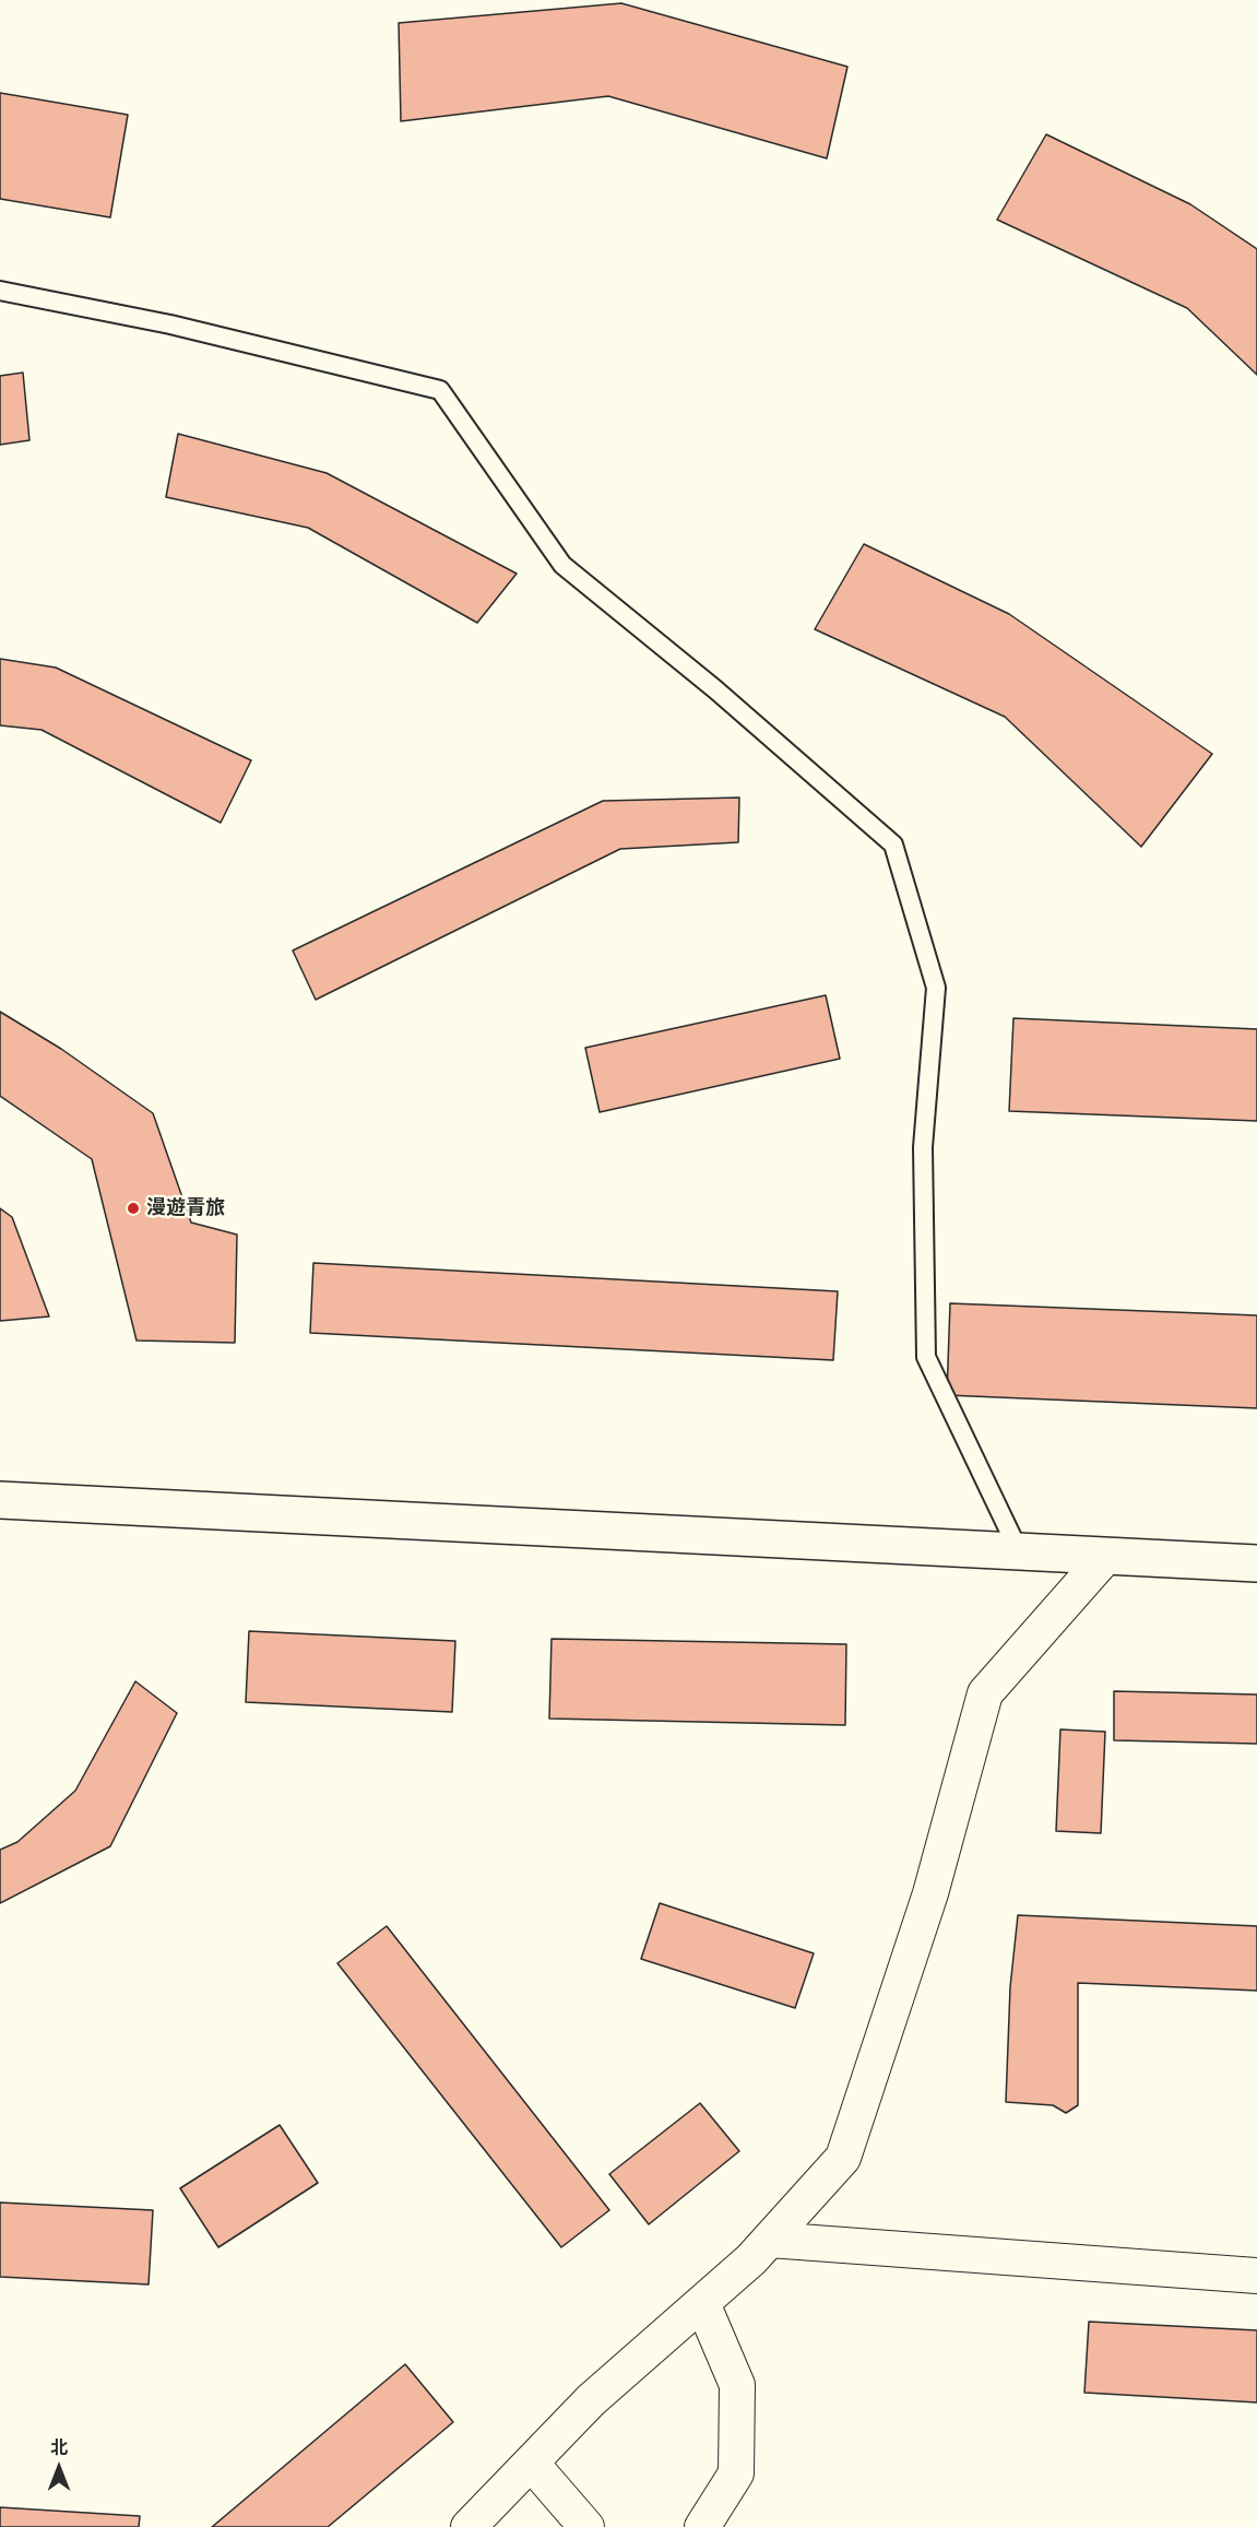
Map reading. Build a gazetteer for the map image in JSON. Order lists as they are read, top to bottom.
{
  "places": ["漫遊青旅"],
  "north": "top"
}
